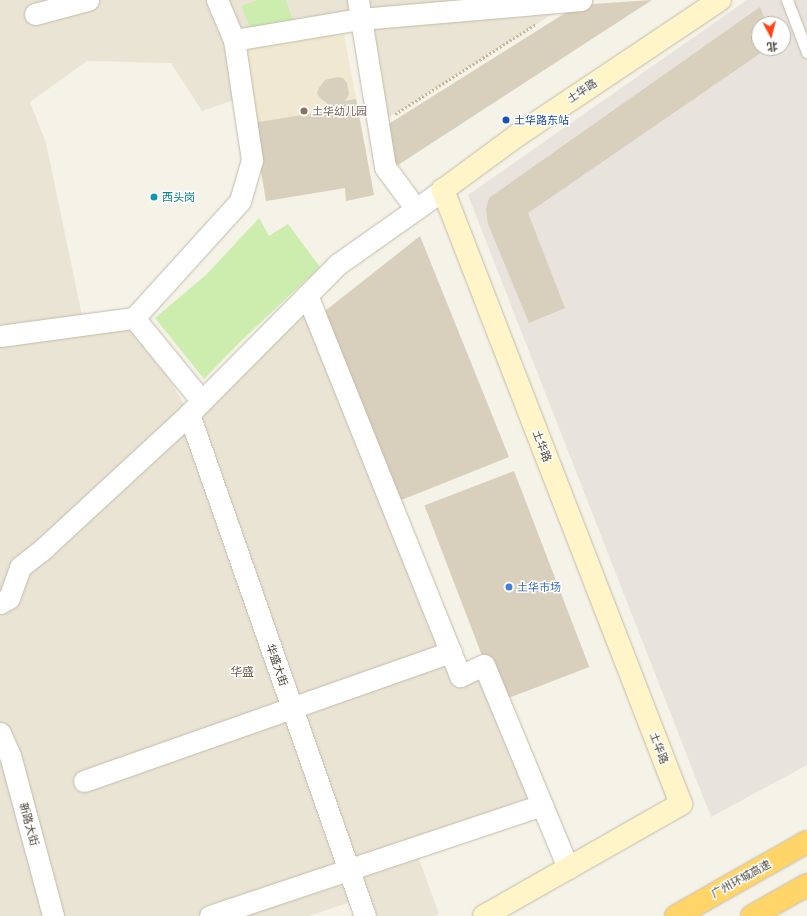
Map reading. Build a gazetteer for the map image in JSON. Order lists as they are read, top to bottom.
{
  "streets": {
    "highway": ["广州环城高速"],
    "street": ["土华路", "华盛大街", "新路大街"]
  },
  "districts": ["华盛"],
  "places": [
    "土华幼儿园",
    "土华路东站",
    "西头岗",
    "土华市场"
  ],
  "north": "bottom"
}
